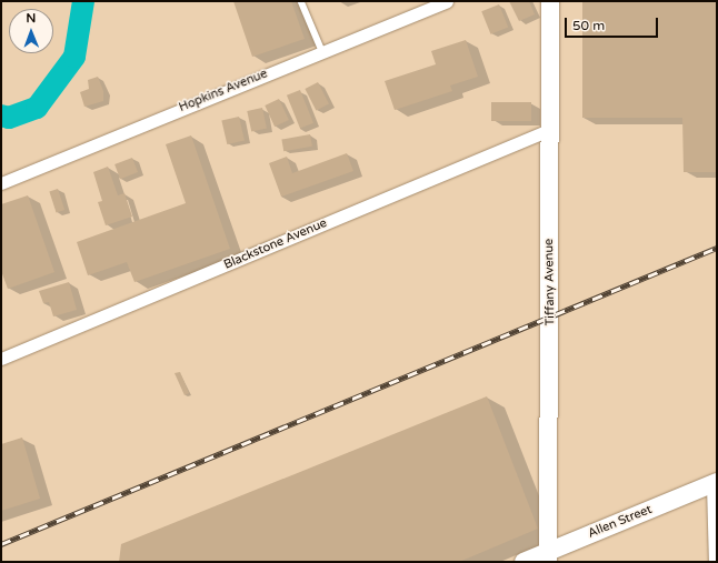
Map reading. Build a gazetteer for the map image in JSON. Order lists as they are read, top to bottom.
{
  "streets": {
    "street": [
      "Hopkins Avenue",
      "Blackstone Avenue",
      "Tiffany Avenue",
      "Allen Street"
    ]
  },
  "crossings": [
    ["Blackstone Avenue", "Tiffany Avenue"],
    ["Tiffany Avenue", "Allen Street"]
  ],
  "scale_bar": "50 m",
  "north": "top"
}
